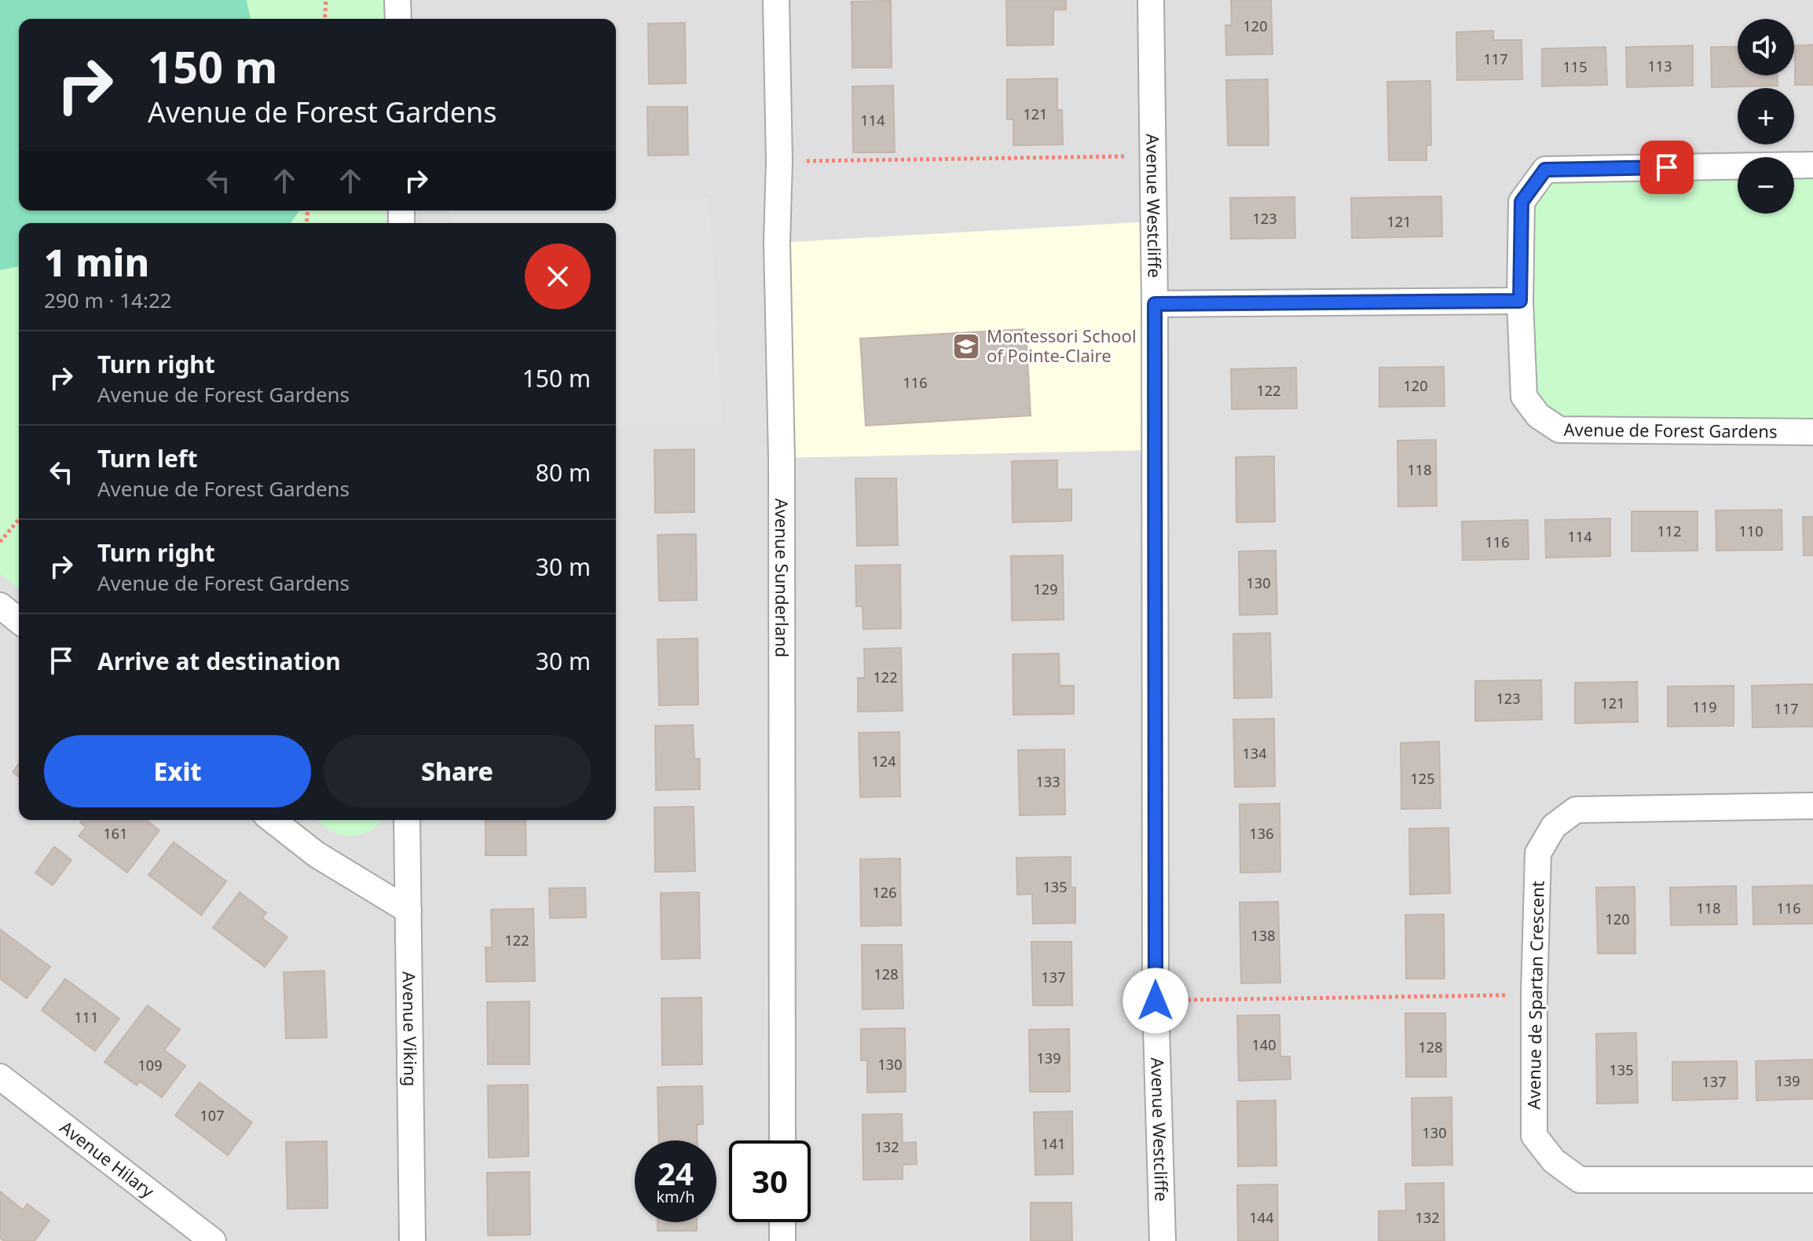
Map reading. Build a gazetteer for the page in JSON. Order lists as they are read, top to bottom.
{
  "streets": {
    "street": [
      "Avenue Westcliffe",
      "Avenue de Forest Gardens",
      "Avenue Sunderland",
      "Avenue de Spartan Crescent",
      "Avenue Viking",
      "Avenue Hilary"
    ]
  },
  "places": {
    "school or university": ["Montessori School of Pointe-Claire"]
  },
  "house_numbers": [
    "120",
    "117",
    "113",
    "115",
    "121",
    "114",
    "123",
    "121",
    "116",
    "120",
    "122",
    "118",
    "112",
    "110",
    "114",
    "116",
    "130",
    "129",
    "122",
    "123",
    "121",
    "119",
    "117",
    "134",
    "124",
    "125",
    "133",
    "161",
    "136",
    "135",
    "126",
    "118",
    "116",
    "120",
    "138",
    "122",
    "128",
    "137",
    "111",
    "140",
    "128",
    "139",
    "130",
    "109",
    "135",
    "139",
    "137",
    "107",
    "130",
    "141",
    "132",
    "144",
    "132"
  ],
  "page": {
    "map_buttons": ["+", "−"],
    "turn": ["150 m", "Avenue de Forest Gardens"],
    "heading": ["1 min", "290 m · 14:22"],
    "list": [
      {
        "name": "Turn right",
        "note": "Avenue de Forest Gardens",
        "value": "150 m"
      },
      {
        "name": "Turn left",
        "note": "Avenue de Forest Gardens",
        "value": "80 m"
      },
      {
        "name": "Turn right",
        "note": "Avenue de Forest Gardens",
        "value": "30 m"
      },
      {
        "name": "Arrive at destination",
        "value": "30 m"
      }
    ],
    "buttons": ["Exit", "Share"],
    "speed": "24 km/h",
    "limit": "30"
  }
}
